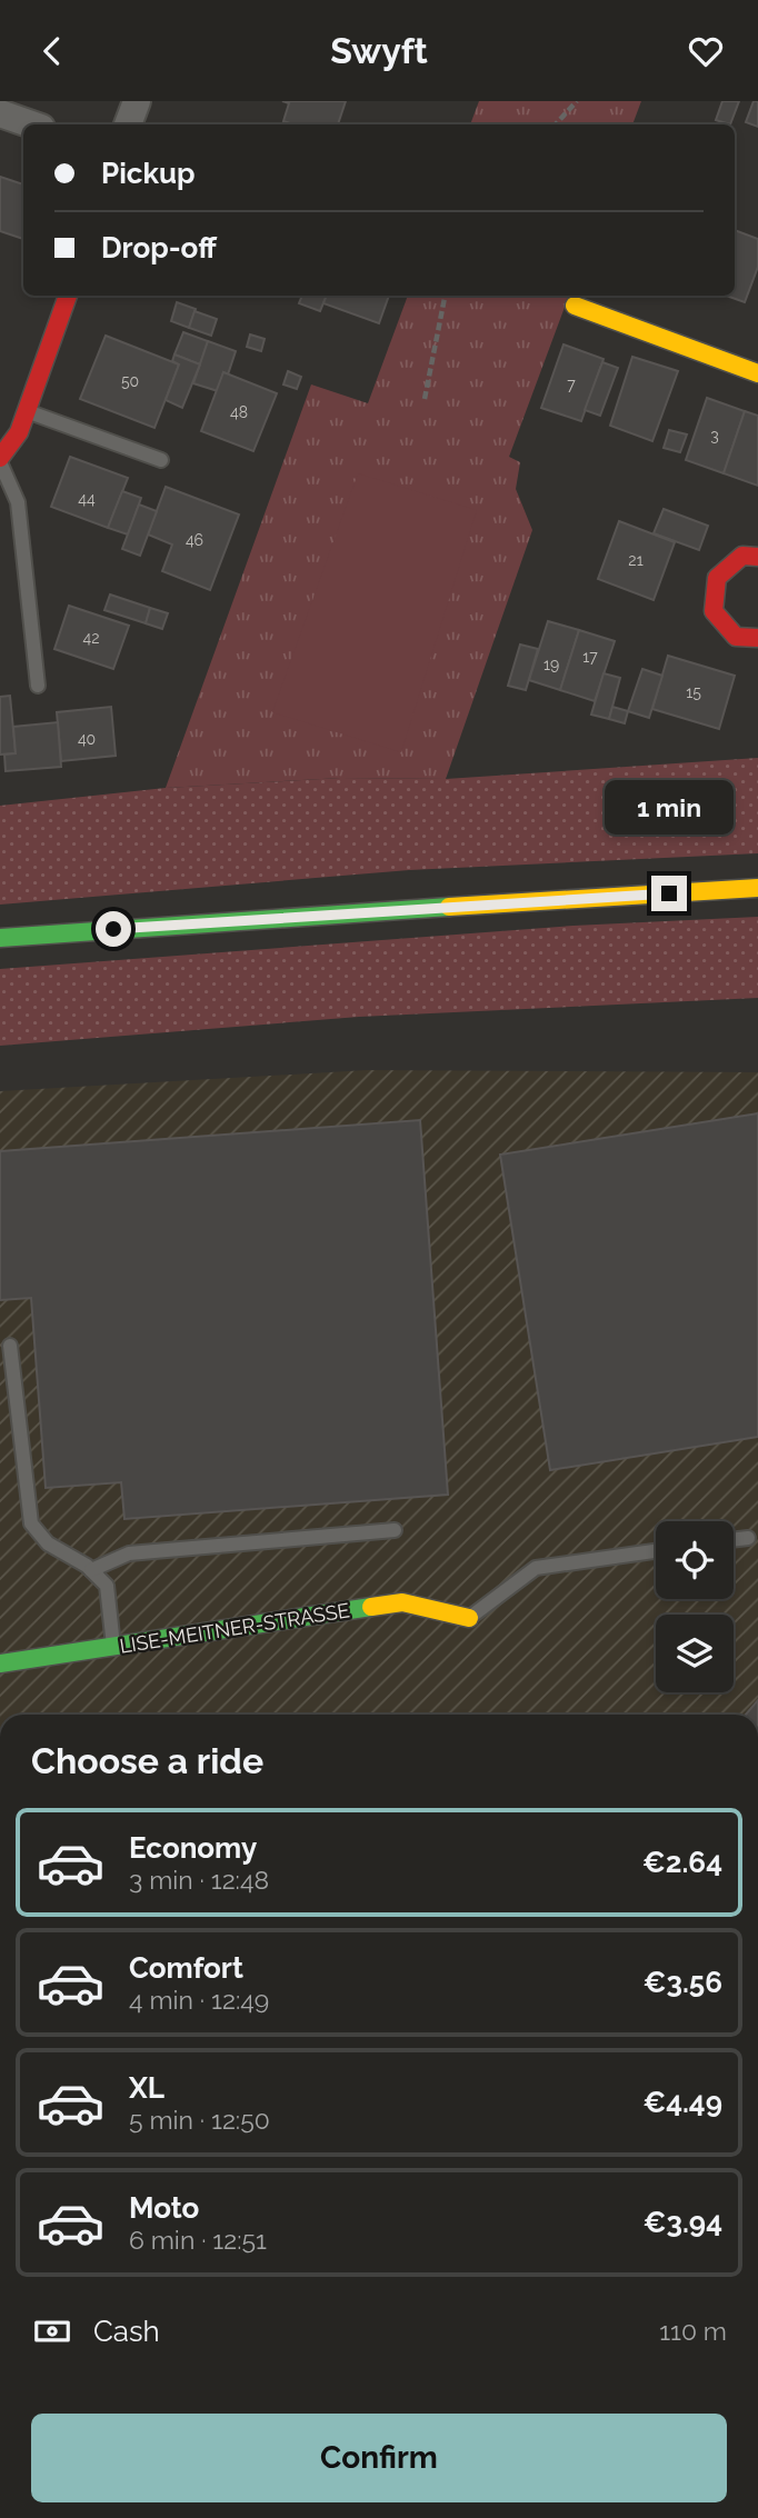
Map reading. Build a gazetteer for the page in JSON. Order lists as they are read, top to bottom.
{
  "streets": {
    "street": ["LISE-MEITNER-STRASSE"]
  },
  "house_numbers": [
    "50",
    "7",
    "48",
    "3",
    "44",
    "46",
    "21",
    "42",
    "17",
    "19",
    "15",
    "40"
  ],
  "page": {
    "header": "Swyft",
    "banner": ["Pickup", "Drop-off"],
    "bubble": "1 min",
    "heading": "Choose a ride",
    "list": [
      {
        "name": "Economy",
        "note": "3 min · 12:48",
        "value": "€2.64"
      },
      {
        "name": "Comfort",
        "note": "4 min · 12:49",
        "value": "€3.56"
      },
      {
        "name": "XL",
        "note": "5 min · 12:50",
        "value": "€4.49"
      },
      {
        "name": "Moto",
        "note": "6 min · 12:51",
        "value": "€3.94"
      }
    ],
    "pay": ["Cash", "110 m"],
    "buttons": "Confirm"
  }
}
